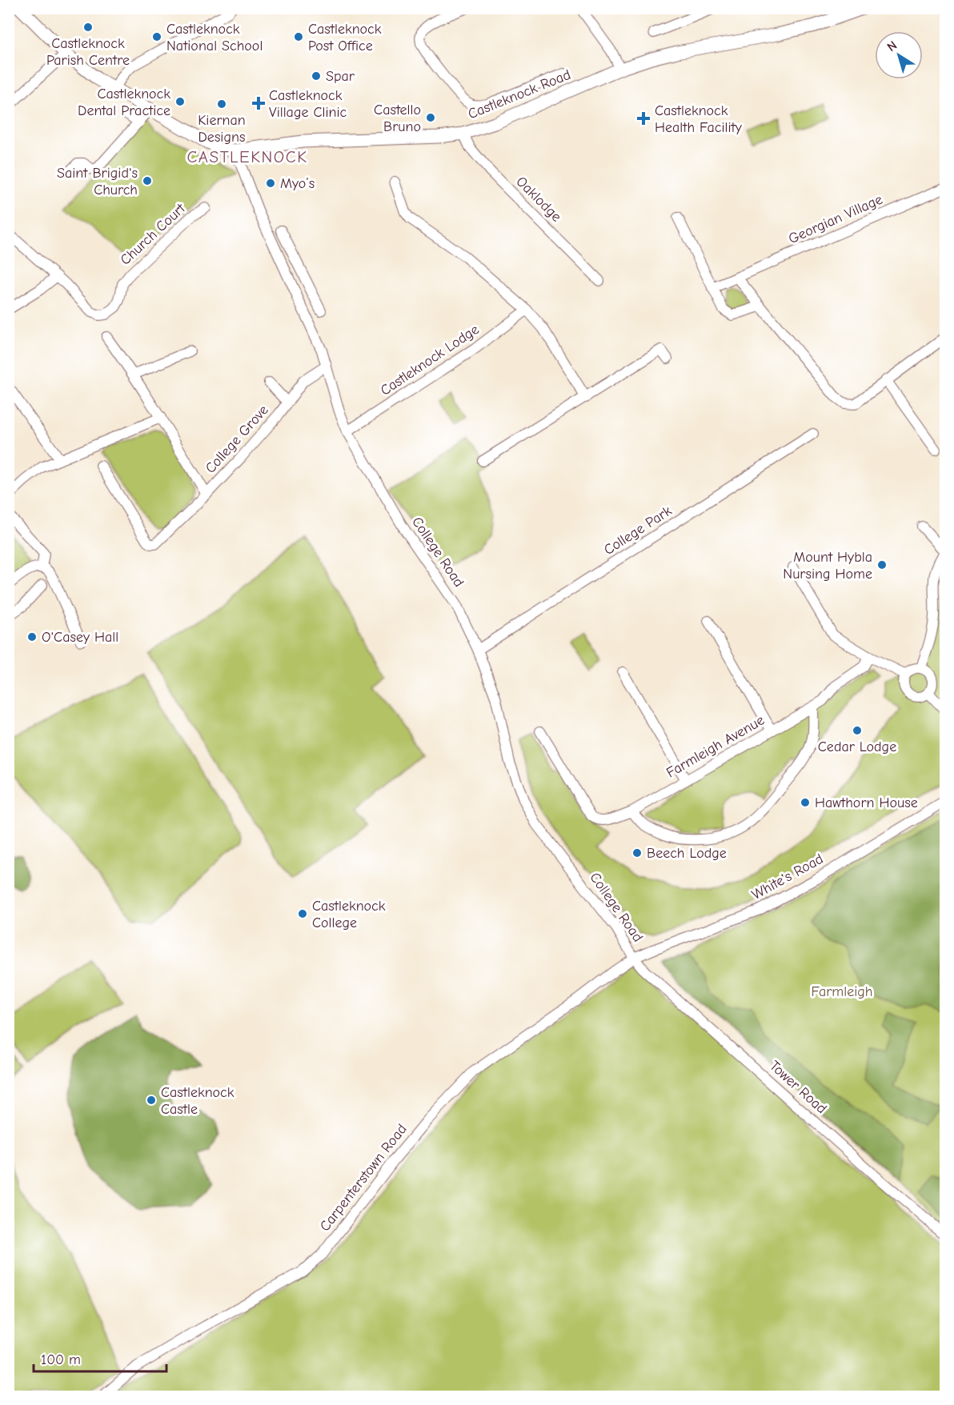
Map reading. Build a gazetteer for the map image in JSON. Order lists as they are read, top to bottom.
{
  "streets": {
    "main road": ["Castleknock Road"],
    "street": [
      "Oaklodge",
      "Georgian Village",
      "Church Court",
      "Castleknock Lodge",
      "College Grove",
      "College Park",
      "College Road",
      "Farmleigh Avenue",
      "White's Road",
      "Tower Road",
      "Carpenterstown Road"
    ]
  },
  "crossings": [
    ["Castleknock Road", "Oaklodge"],
    ["Castleknock Road", "College Road"],
    ["Castleknock Lodge", "College Road"],
    ["College Grove", "College Road"],
    ["College Park", "College Road"],
    ["College Road", "White's Road"],
    ["College Road", "Tower Road"],
    ["College Road", "Carpenterstown Road"],
    ["White's Road", "Tower Road"],
    ["White's Road", "Carpenterstown Road"],
    ["Tower Road", "Carpenterstown Road"]
  ],
  "districts": ["CASTLEKNOCK"],
  "parks": ["Farmleigh"],
  "places": {
    "other": [
      "Castleknock Parish Centre",
      "Castleknock National School",
      "Castleknock Post Office",
      "Spar",
      "Castleknock Dental Practice",
      "Kiernan Designs",
      "Castello Bruno",
      "Saint Brigid's Church",
      "Myo’s",
      "Mount Hybla Nursing Home",
      "O'Casey Hall",
      "Cedar Lodge",
      "Hawthorn House",
      "Beech Lodge",
      "Castleknock College",
      "Castleknock Castle"
    ],
    "health": ["Castleknock Village Clinic", "Castleknock Health Facility"]
  },
  "scale_bar": "100 m",
  "north": "top left"
}
